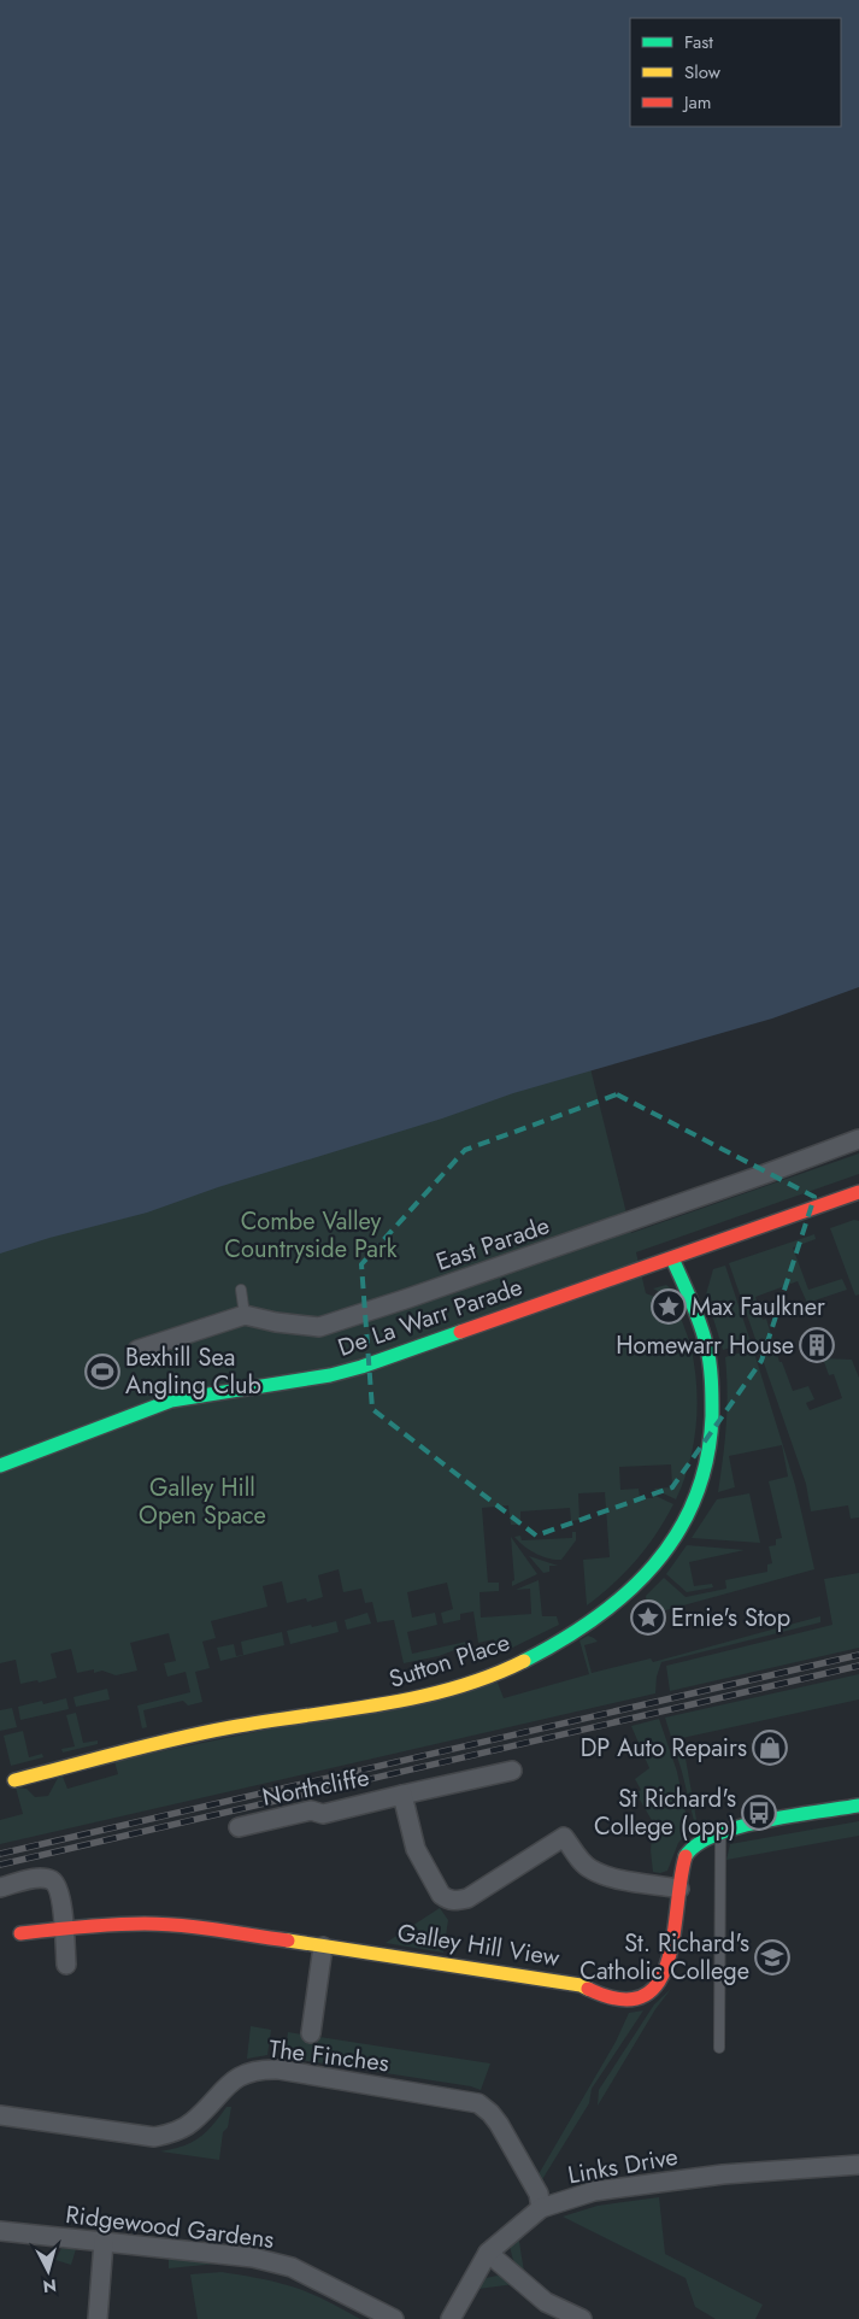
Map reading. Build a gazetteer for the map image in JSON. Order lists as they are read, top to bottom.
{
  "streets": {
    "street": [
      "East Parade",
      "De La Warr Parade",
      "Sutton Place",
      "Northcliffe",
      "Galley Hill View",
      "The Finches",
      "Links Drive",
      "Ridgewood Gardens"
    ]
  },
  "crossings": [
    ["De La Warr Parade", "Sutton Place"],
    ["Northcliffe", "Galley Hill View"],
    ["The Finches", "Links Drive"]
  ],
  "parks": ["Combe Valley Countryside Park", "Galley Hill Open Space"],
  "places": {
    "place": ["Max Faulkner", "Ernie's Stop"],
    "building": ["Homewarr House"],
    "sports": ["Bexhill Sea Angling Club"],
    "shop": ["DP Auto Repairs"],
    "bus stop": ["St Richard's College (opp)"],
    "school or university": ["St. Richard's Catholic College"]
  },
  "legend": ["Fast", "Slow", "Jam"],
  "north": "bottom"
}
